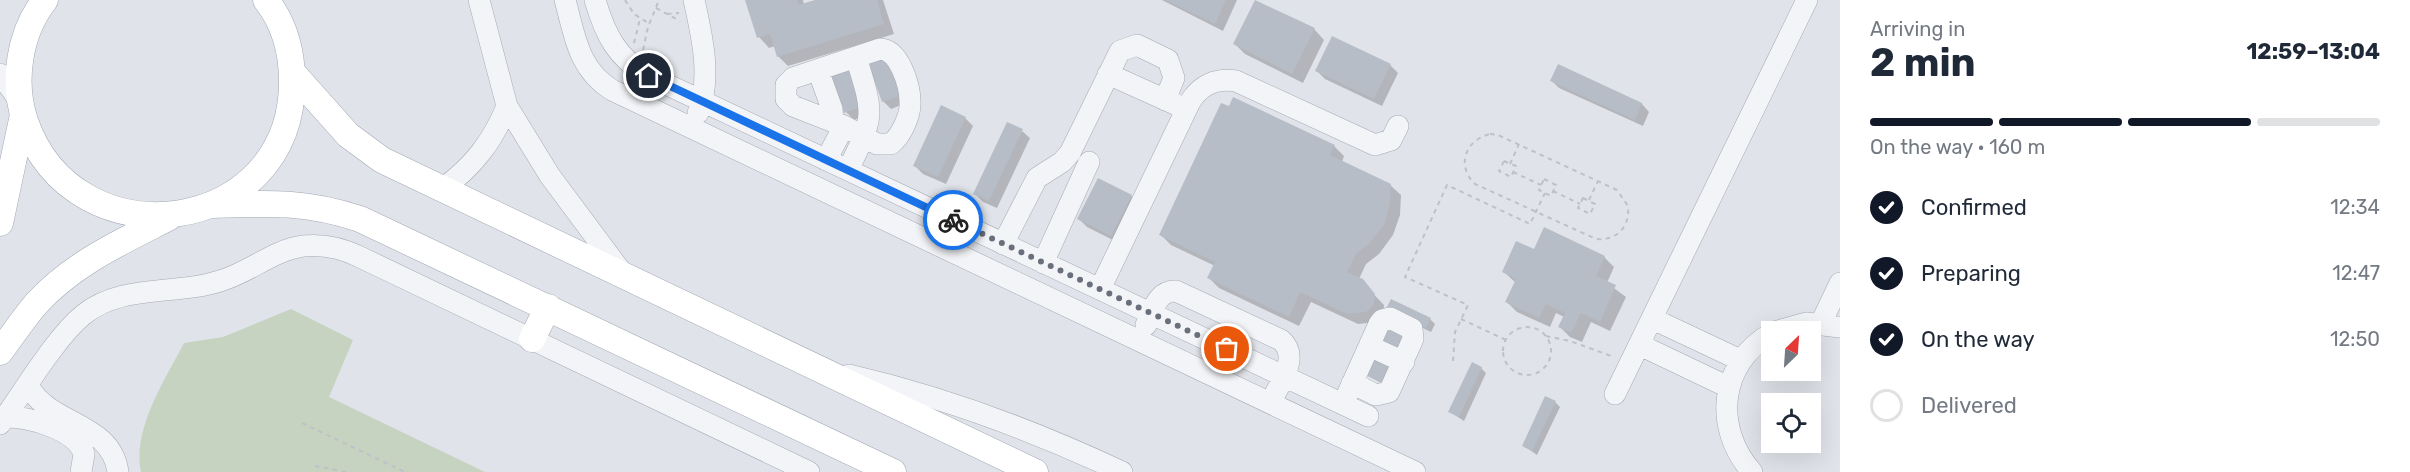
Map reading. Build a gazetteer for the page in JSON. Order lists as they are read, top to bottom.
{
  "north": "top right",
  "page": {
    "heading": ["2 min", "Arriving in", "12:59–13:04"],
    "bar": "On the way · 160 m",
    "list": [
      ["Confirmed", "12:34"],
      ["Preparing", "12:47"],
      ["On the way", "12:50"],
      "Delivered"
    ]
  }
}
